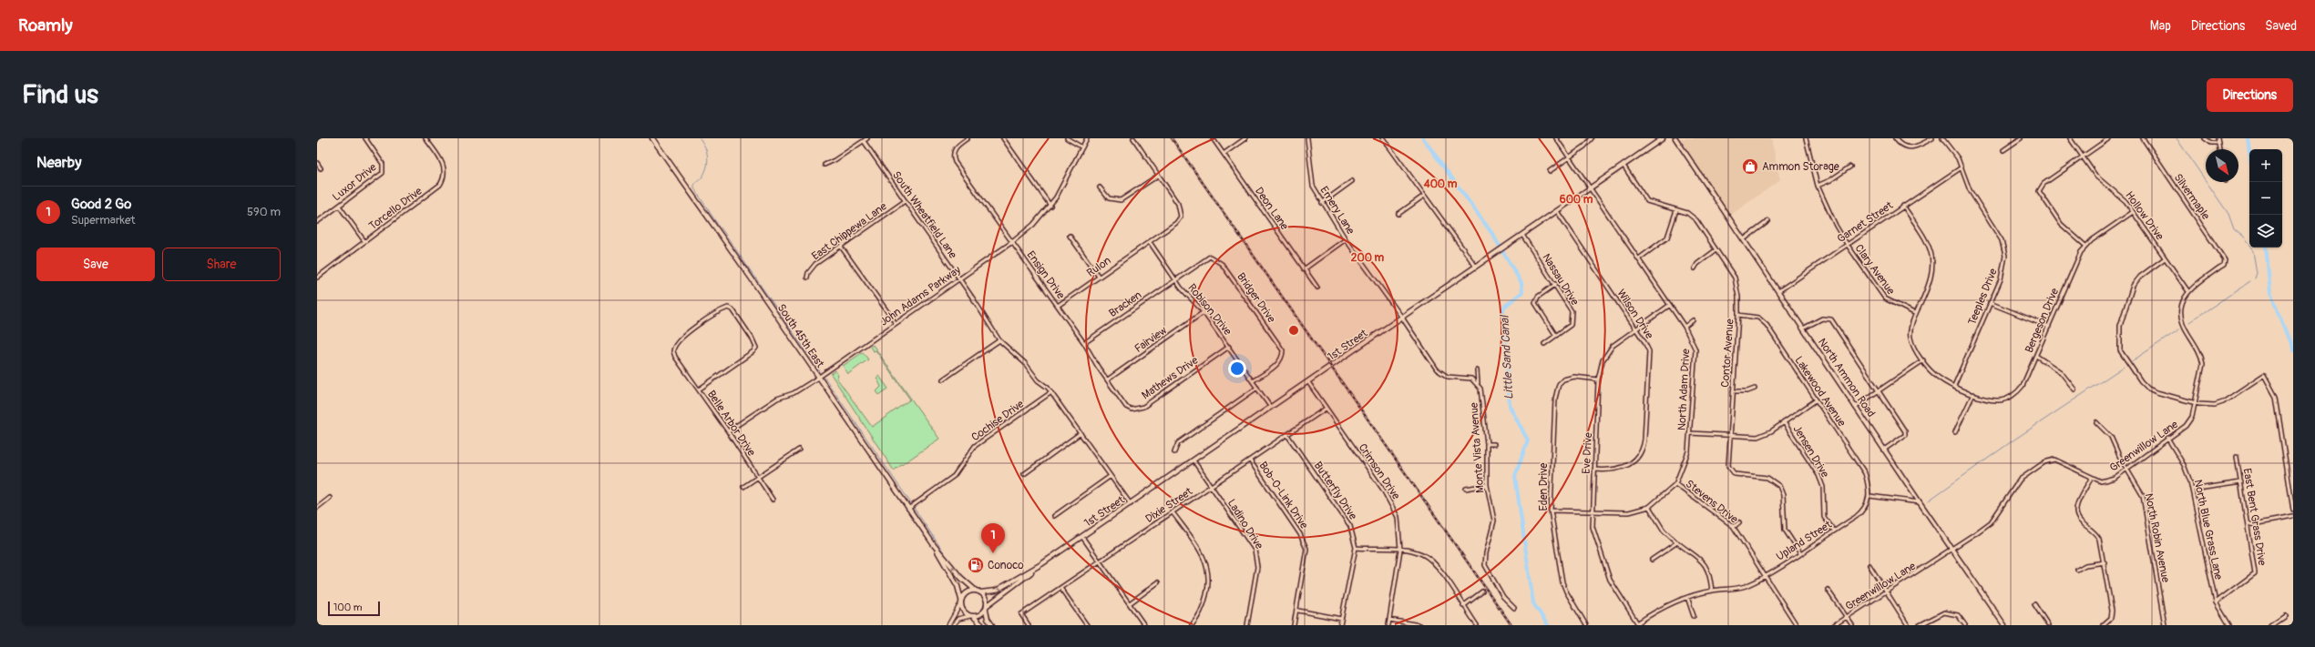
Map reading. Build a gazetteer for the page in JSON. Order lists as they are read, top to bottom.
{
  "streets": {
    "main road": ["South 45th East", "1st Street", "North Ammon Road"],
    "street": [
      "Luxor Drive",
      "Silvermaple",
      "Torcello Drive",
      "Deon Lane",
      "Emery Lane",
      "South Wheatfield Lane",
      "Hollow Drive",
      "Garnet Street",
      "East Chippewa Lane",
      "Rulon",
      "Clary Avenue",
      "Ensign Drive",
      "Nassau Drive",
      "John Adams Parkway",
      "Teeples Drive",
      "Bridger Drive",
      "Bracken",
      "Robison Drive",
      "Wilson Drive",
      "Bergeson Drive",
      "Fairview",
      "Contor Avenue",
      "Mathews Drive",
      "North Adam Drive",
      "Lakewood Avenue",
      "Cochise Drive",
      "Belle Arbor Drive",
      "Greenwillow Lane",
      "Monte Vista Avenue",
      "Jensen Drive",
      "Eve Drive",
      "Crimson Drive",
      "Eden Drive",
      "Butterfly Drive",
      "Bob-O-Link Drive",
      "Stevens Drive",
      "Dixie Street",
      "East Bent Grass Drive",
      "Ladino Drive",
      "North Blue Grass Lane",
      "North Robin Avenue",
      "Upland Street"
    ]
  },
  "crossings": [
    ["Silvermaple", "Hollow Drive"],
    ["Silvermaple", "Greenwillow Lane"],
    ["Emery Lane", "1st Street"],
    ["South Wheatfield Lane", "East Chippewa Lane"],
    ["South Wheatfield Lane", "John Adams Parkway"],
    ["South Wheatfield Lane", "1st Street"],
    ["South Wheatfield Lane", "Cochise Drive"],
    ["Hollow Drive", "Bergeson Drive"],
    ["Hollow Drive", "Greenwillow Lane"],
    ["Garnet Street", "Clary Avenue"],
    ["Garnet Street", "Teeples Drive"],
    ["Garnet Street", "Bergeson Drive"],
    ["Garnet Street", "North Ammon Road"],
    ["Rulon", "Ensign Drive"],
    ["Rulon", "Robison Drive"],
    ["Clary Avenue", "Bergeson Drive"],
    ["Ensign Drive", "John Adams Parkway"],
    ["Ensign Drive", "Bracken"],
    ["Ensign Drive", "Fairview"],
    ["Ensign Drive", "Mathews Drive"],
    ["Nassau Drive", "1st Street"],
    ["John Adams Parkway", "South 45th East"],
    ["John Adams Parkway", "Belle Arbor Drive"],
    ["Teeples Drive", "Bergeson Drive"],
    ["Bridger Drive", "Bracken"],
    ["Bridger Drive", "Robison Drive"],
    ["Bracken", "Robison Drive"],
    ["Robison Drive", "Fairview"],
    ["Robison Drive", "1st Street"],
    ["Robison Drive", "Mathews Drive"],
    ["Wilson Drive", "1st Street"],
    ["Wilson Drive", "Eve Drive"],
    ["South 45th East", "Cochise Drive"],
    ["1st Street", "Contor Avenue"],
    ["1st Street", "North Adam Drive"],
    ["1st Street", "Crimson Drive"],
    ["1st Street", "Ladino Drive"],
    ["Contor Avenue", "Lakewood Avenue"],
    ["Contor Avenue", "Upland Street"],
    ["North Ammon Road", "Greenwillow Lane"],
    ["North Adam Drive", "Eve Drive"],
    ["North Adam Drive", "Eden Drive"],
    ["North Adam Drive", "Stevens Drive"],
    ["Lakewood Avenue", "Upland Street"],
    ["Greenwillow Lane", "North Blue Grass Lane"],
    ["Greenwillow Lane", "North Robin Avenue"],
    ["Jensen Drive", "Upland Street"],
    ["Eve Drive", "Eden Drive"],
    ["Eve Drive", "Upland Street"],
    ["Crimson Drive", "Dixie Street"],
    ["Butterfly Drive", "Dixie Street"],
    ["Bob-O-Link Drive", "Dixie Street"],
    ["Stevens Drive", "Upland Street"],
    ["Dixie Street", "Ladino Drive"],
    ["East Bent Grass Drive", "North Blue Grass Lane"]
  ],
  "water": ["Little Sand Canal"],
  "places": {
    "shop": ["Ammon Storage"],
    "fuel station": ["Conoco"]
  },
  "scale_bar": "100 m",
  "north": "bottom right",
  "page": {
    "header": "Roamly",
    "nav": ["Map", "Directions", "Saved"],
    "buttons": [
      "Directions",
      ["Save", "Share"]
    ],
    "title": "Find us",
    "heading": "Nearby",
    "map_buttons": ["+", "−"],
    "list": [
      {
        "mark": "1",
        "name": "Good 2 Go",
        "note": "Supermarket",
        "value": "590 m"
      }
    ],
    "pins": "1",
    "scale": "100 m"
  },
  "rings": ["400 m", "600 m", "200 m"]
}
